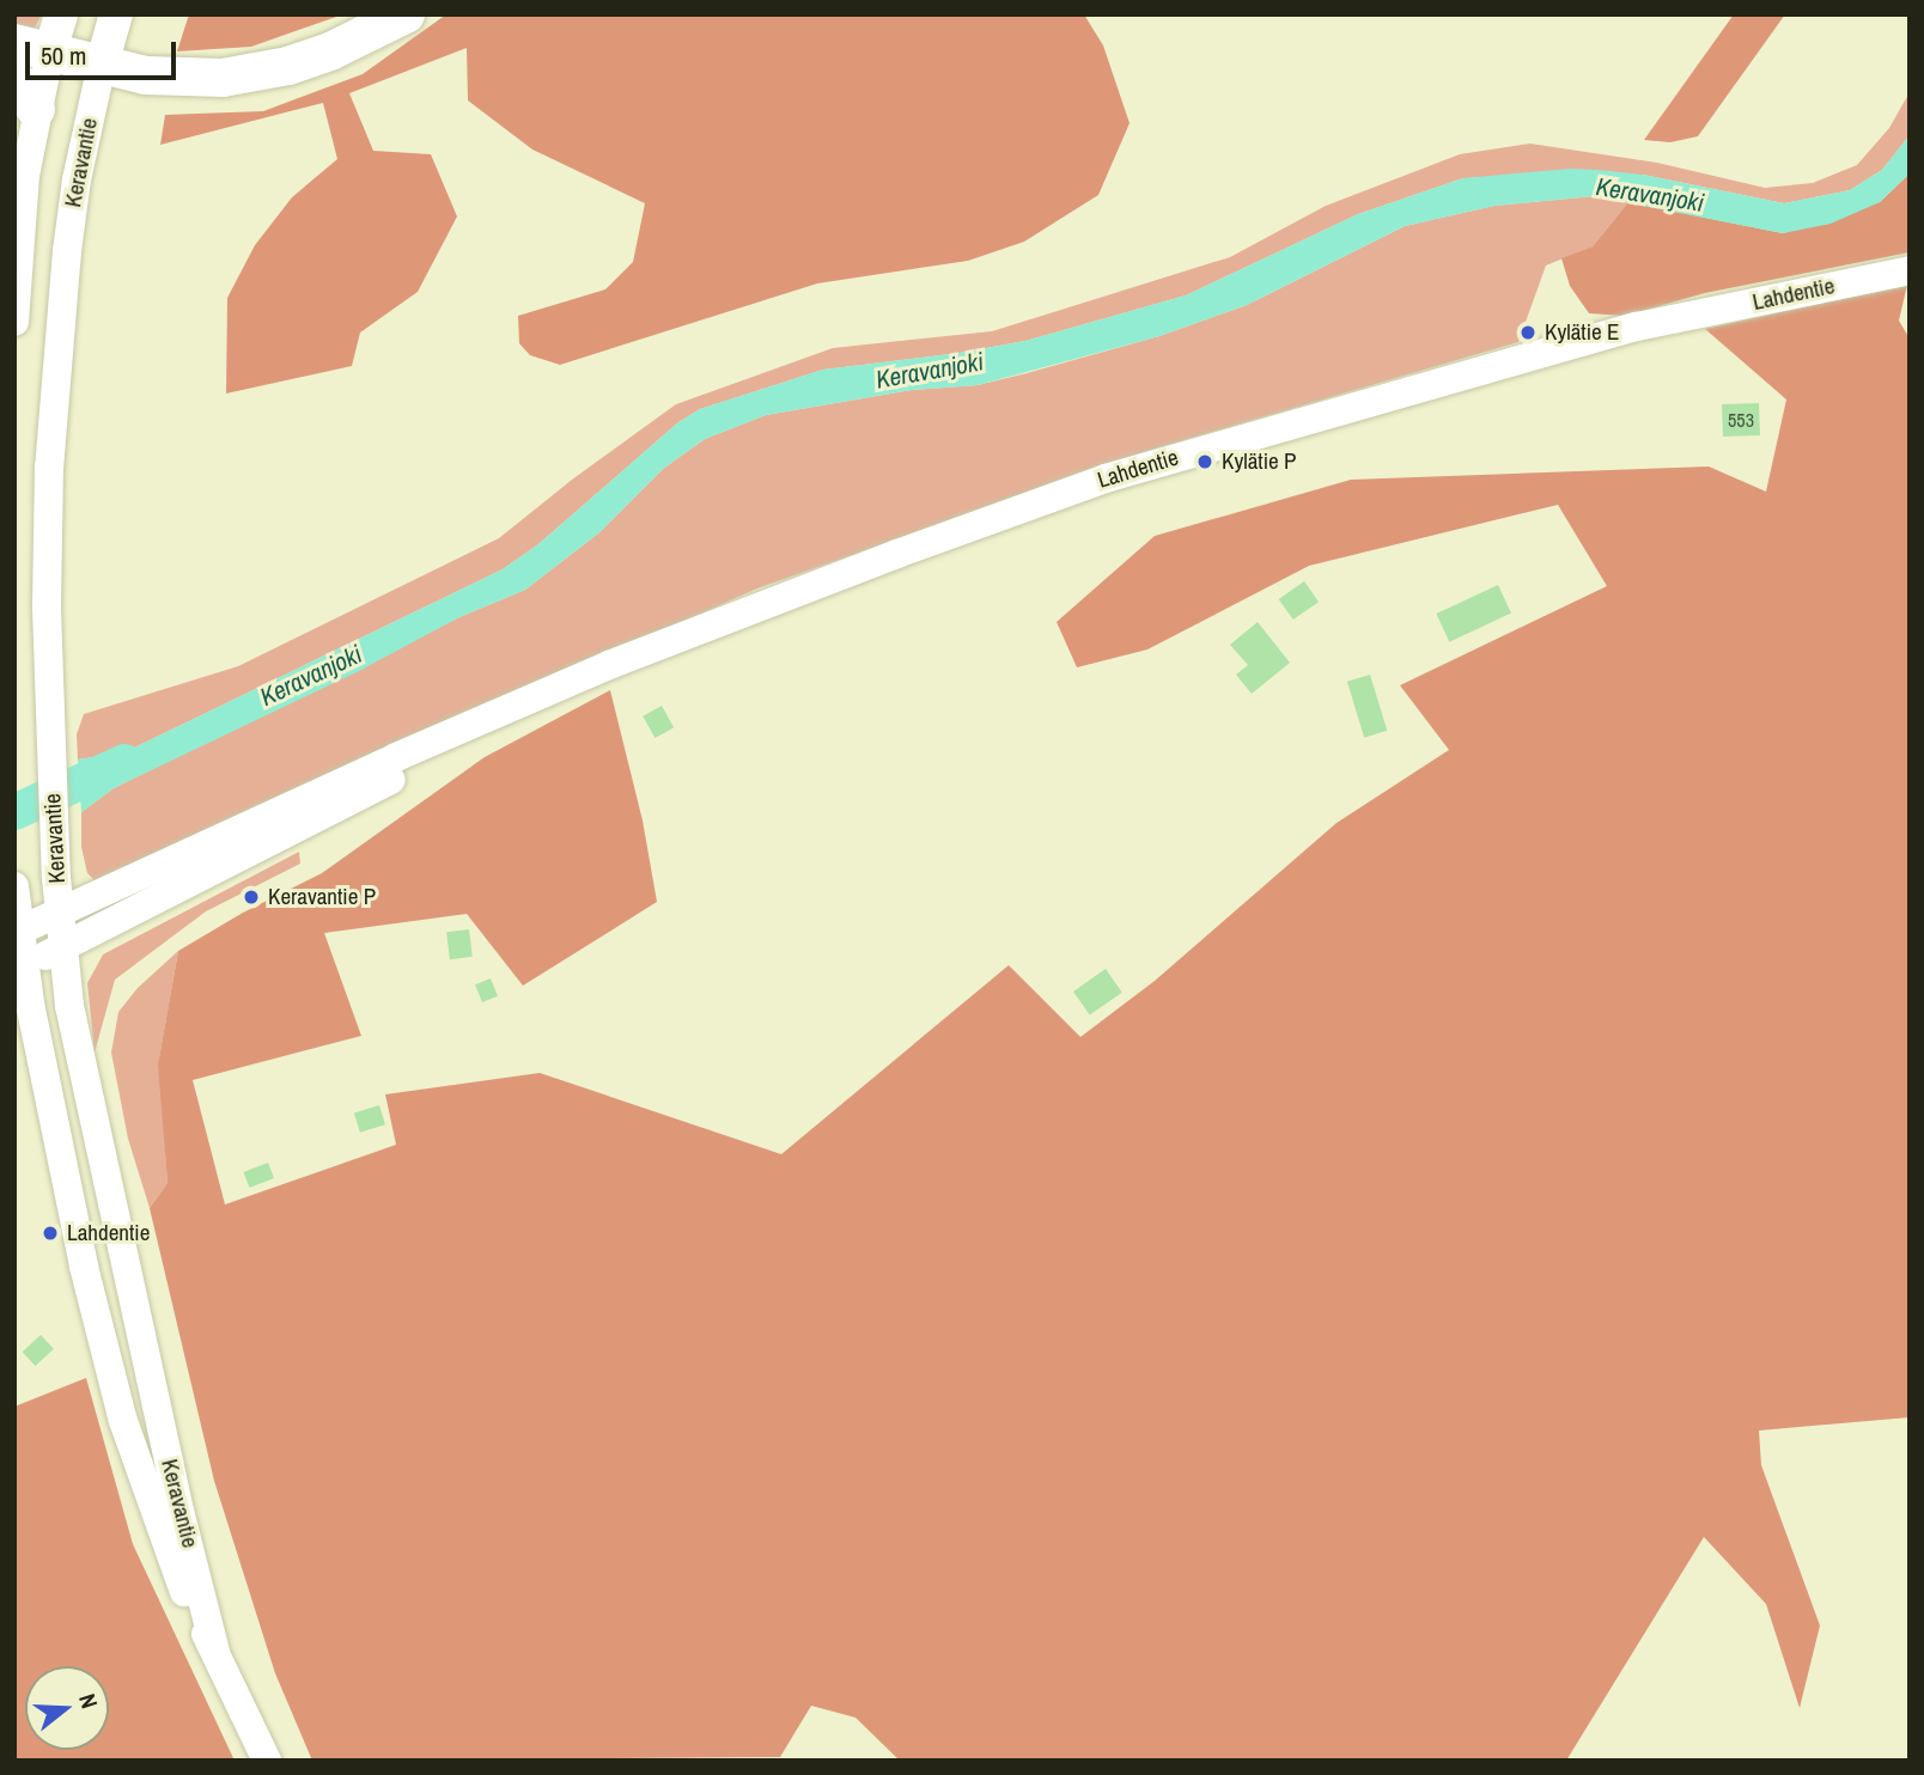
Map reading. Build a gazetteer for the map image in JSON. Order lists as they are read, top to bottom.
{
  "streets": {
    "main road": ["Keravantie", "Lahdentie"]
  },
  "crossings": [
    ["Keravantie", "Lahdentie"]
  ],
  "water": ["Keravanjoki"],
  "places": [
    "Kylätie E",
    "Kylätie P",
    "Keravantie P",
    "Lahdentie"
  ],
  "house_numbers": ["553"],
  "scale_bar": "50 m",
  "north": "right"
}
